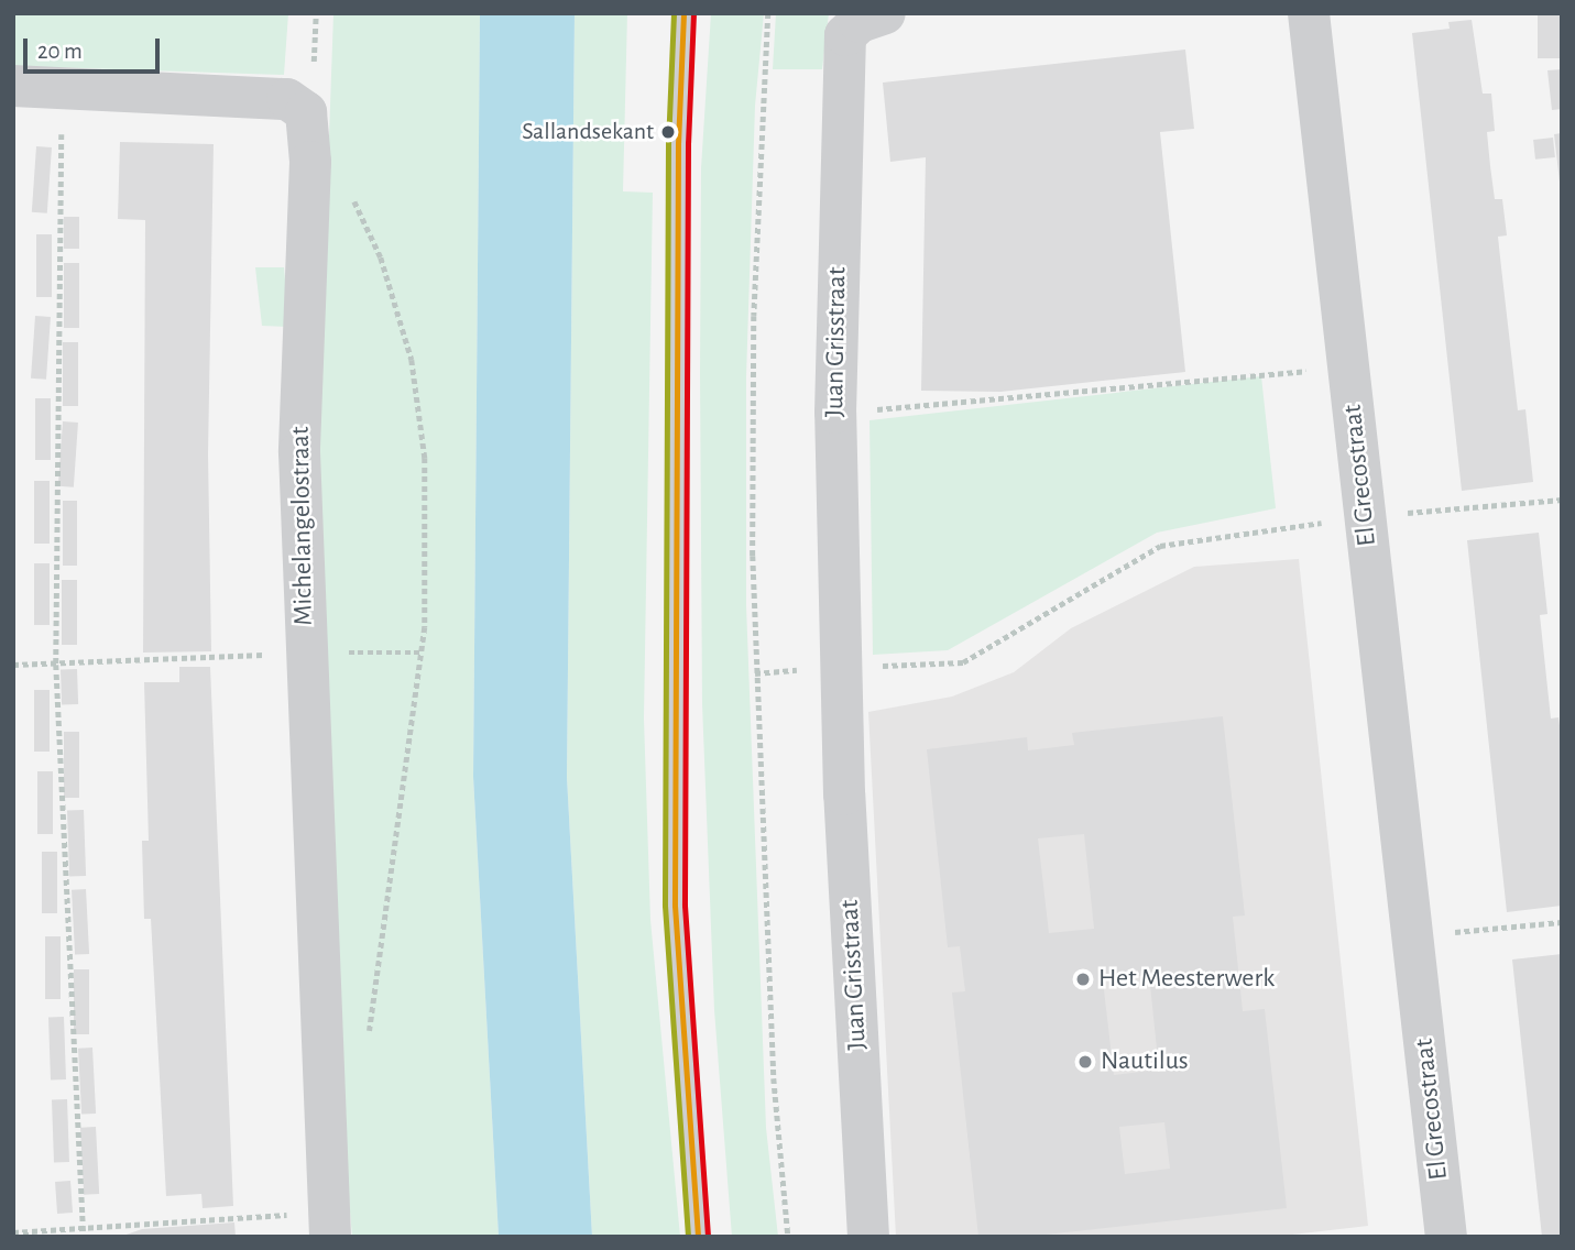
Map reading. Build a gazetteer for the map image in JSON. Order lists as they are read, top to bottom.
{
  "streets": {
    "street": ["Juan Grisstraat", "El Grecostraat", "Michelangelostraat"]
  },
  "places": ["Sallandsekant", "Het Meesterwerk", "Nautilus"],
  "scale_bar": "20 m"
}
